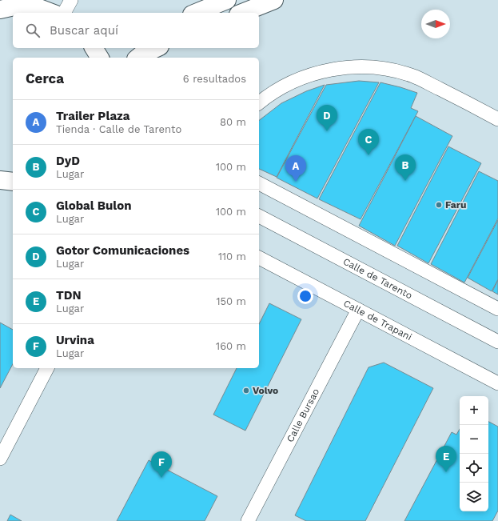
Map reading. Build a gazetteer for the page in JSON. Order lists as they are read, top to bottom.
{
  "streets": {
    "street": ["Calle de Tarento", "Calle de Trapani", "Calle Bursao"]
  },
  "crossings": [
    ["Calle de Trapani", "Calle Bursao"]
  ],
  "places": ["Faru", "Volvo"],
  "north": "right",
  "page": {
    "search": "Buscar aquí",
    "heading": ["Cerca", "6 resultados"],
    "list": [
      {
        "mark": "A",
        "name": "Trailer Plaza",
        "note": "Tienda · Calle de Tarento",
        "value": "80 m"
      },
      {
        "mark": "B",
        "name": "DyD",
        "note": "Lugar",
        "value": "100 m"
      },
      {
        "mark": "C",
        "name": "Global Bulon",
        "note": "Lugar",
        "value": "100 m"
      },
      {
        "mark": "D",
        "name": "Gotor Comunicaciones",
        "note": "Lugar",
        "value": "110 m"
      },
      {
        "mark": "E",
        "name": "TDN",
        "note": "Lugar",
        "value": "150 m"
      },
      {
        "mark": "F",
        "name": "Urvina",
        "note": "Lugar",
        "value": "160 m"
      }
    ],
    "pins": [
      "D",
      "C",
      "B",
      "A",
      "E",
      "F"
    ],
    "map_buttons": ["+", "−"]
  }
}
